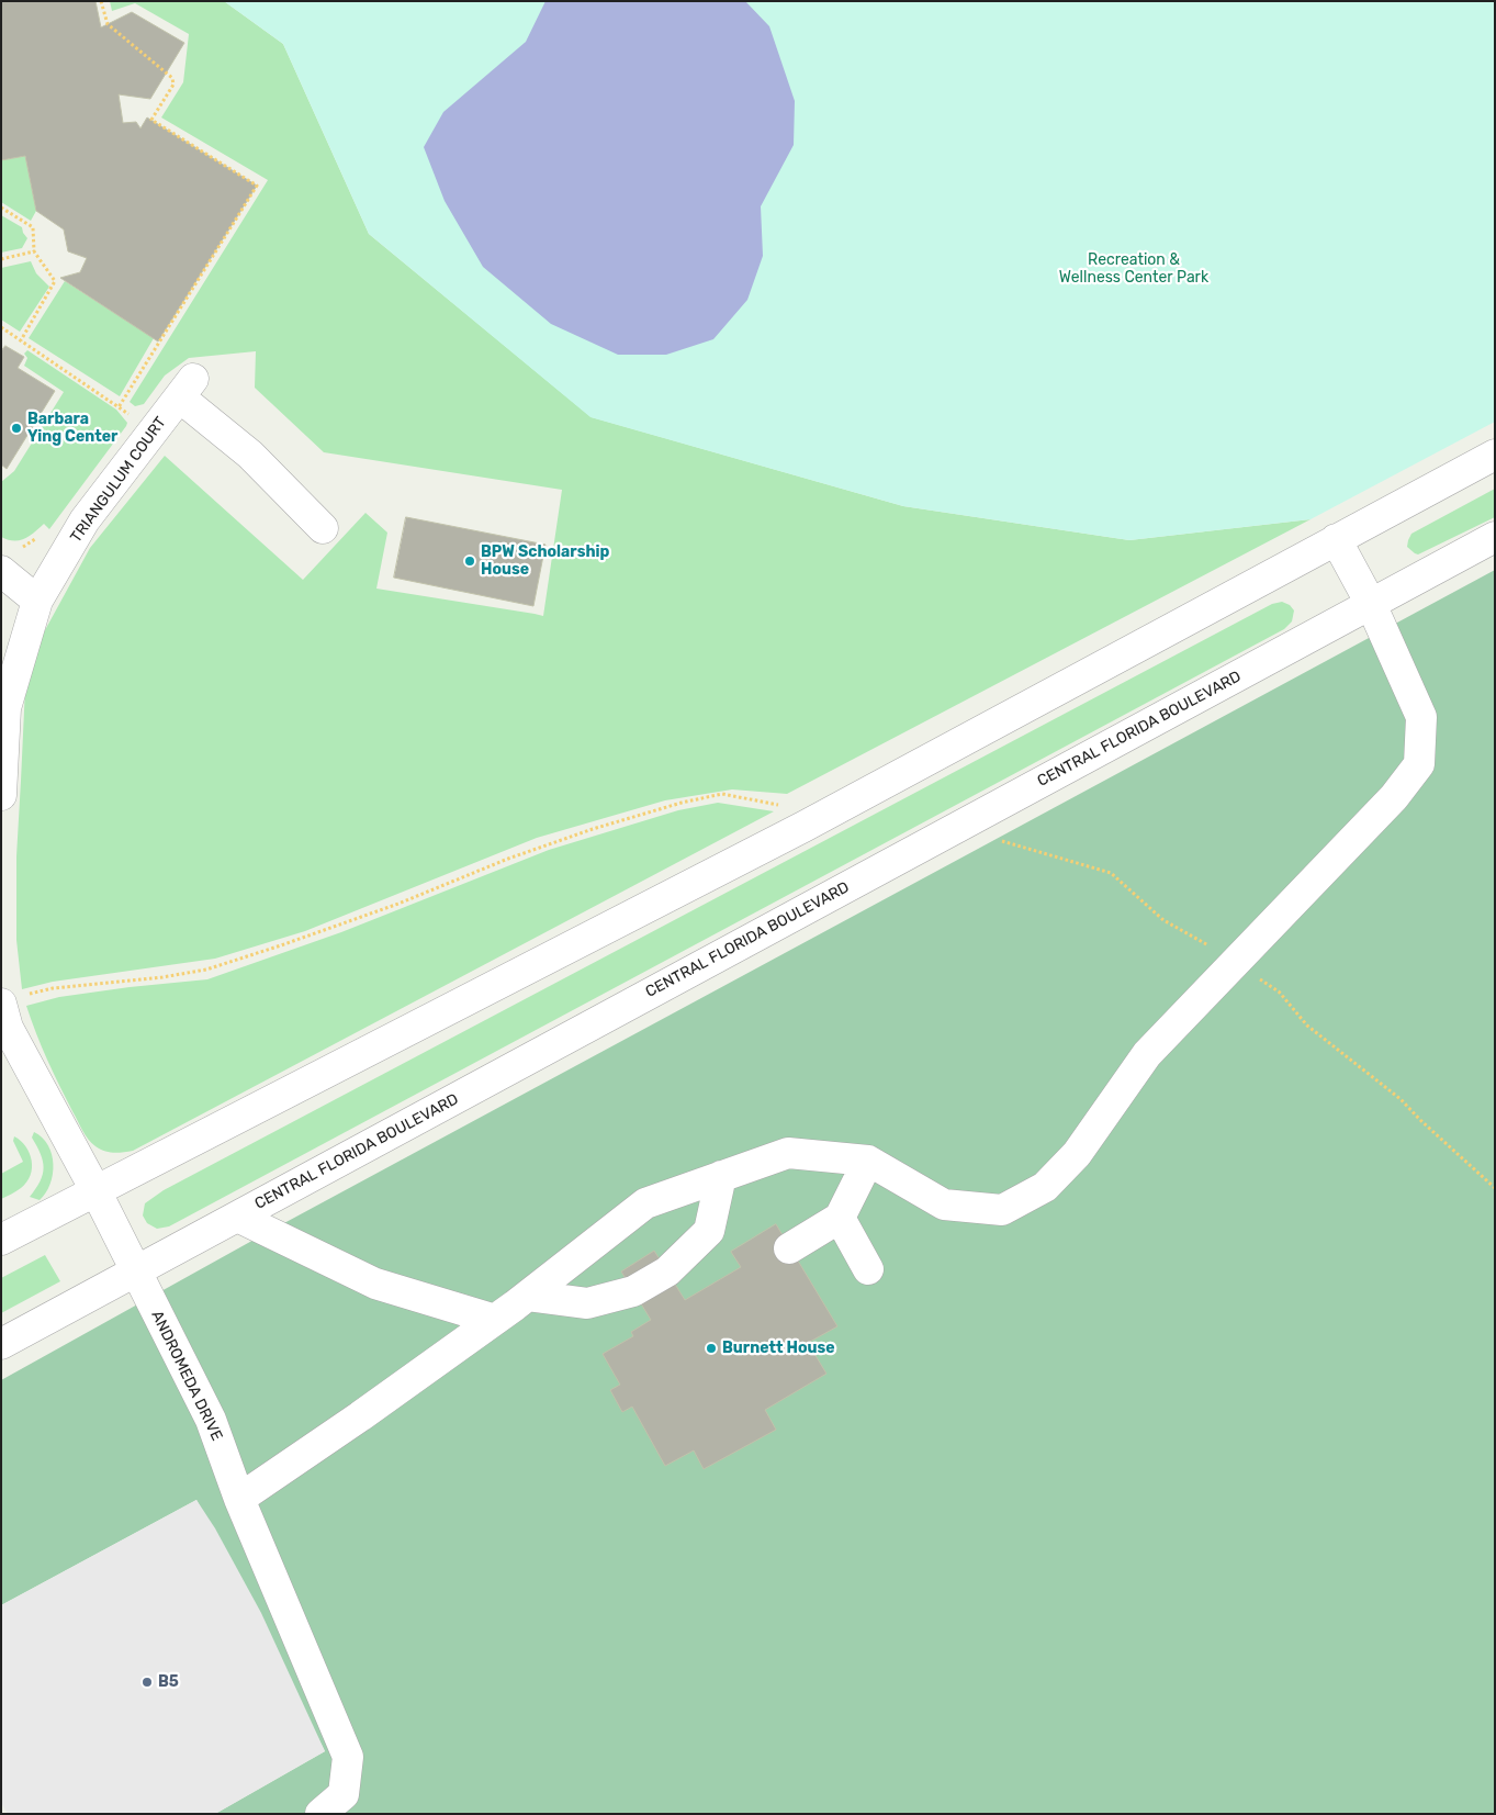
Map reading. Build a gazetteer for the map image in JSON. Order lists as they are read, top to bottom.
{
  "streets": {
    "street": ["TRIANGULUM COURT", "CENTRAL FLORIDA BOULEVARD", "ANDROMEDA DRIVE"]
  },
  "crossings": [
    ["CENTRAL FLORIDA BOULEVARD", "ANDROMEDA DRIVE"]
  ],
  "parks": ["Recreation & Wellness Center Park"],
  "places": [
    "Barbara Ying Center",
    "BPW Scholarship House",
    "Burnett House",
    "B5"
  ]
}
